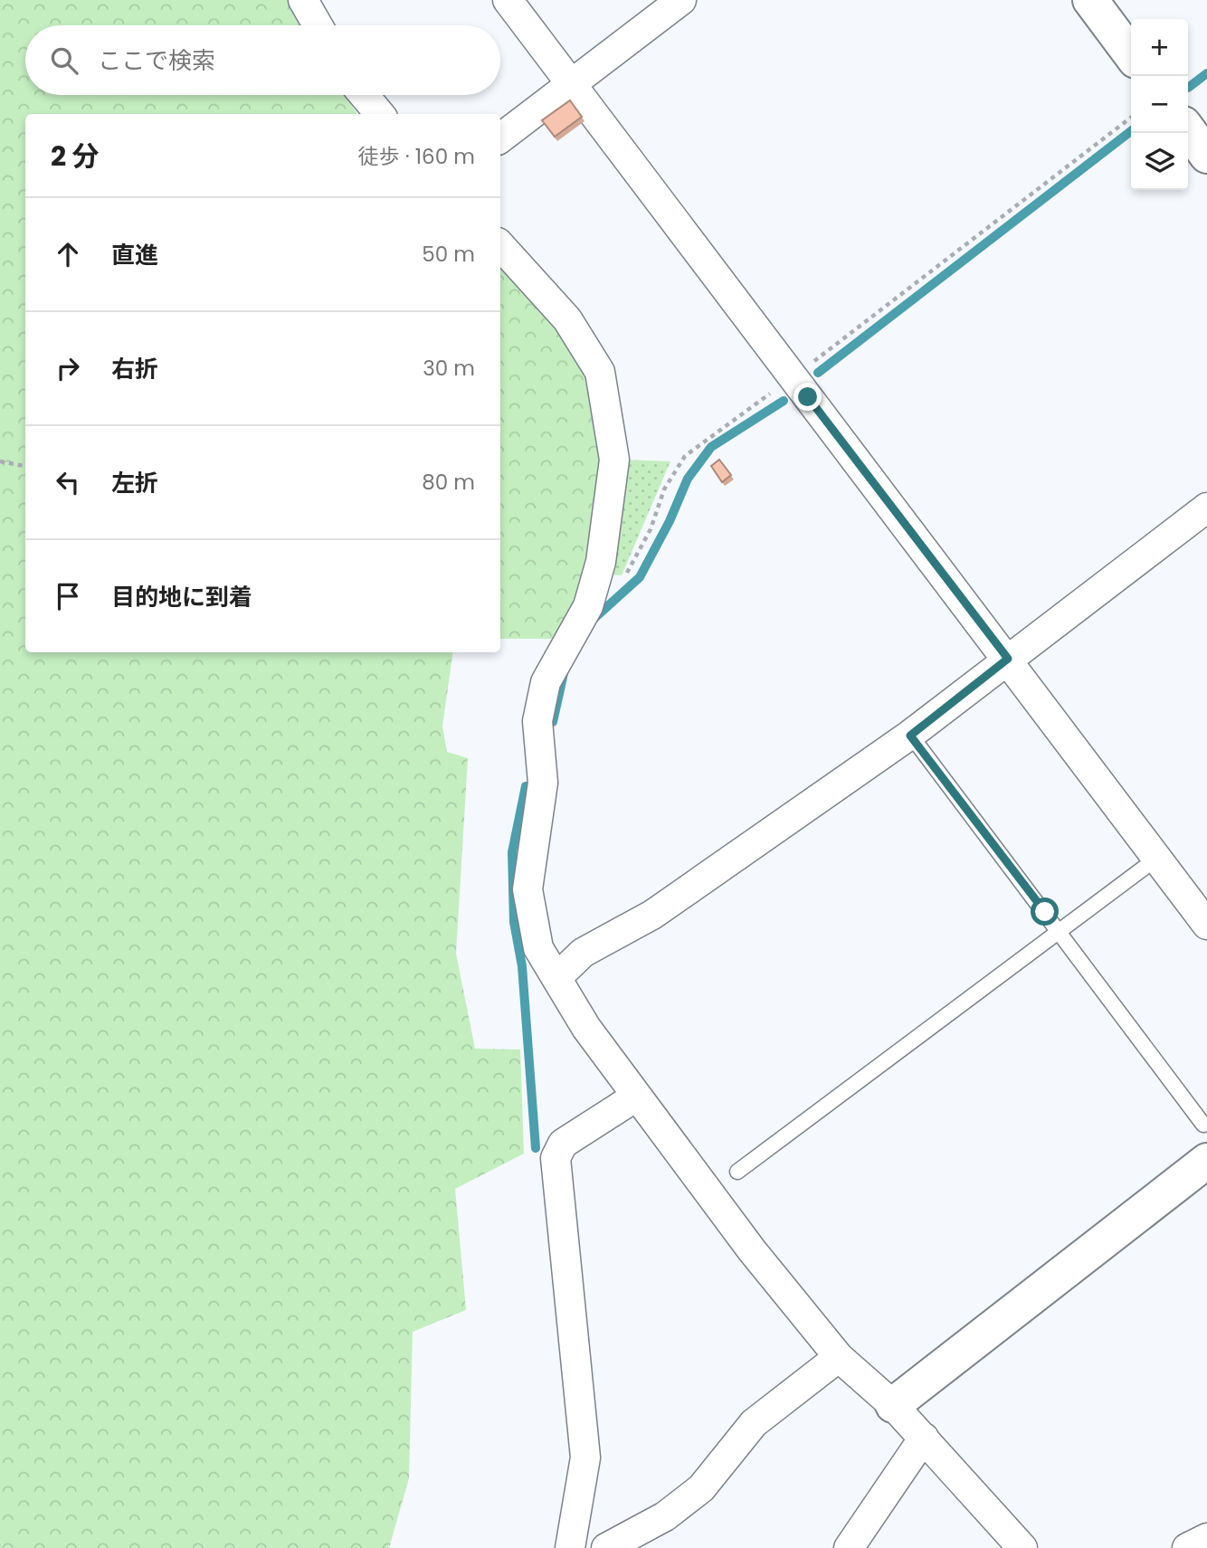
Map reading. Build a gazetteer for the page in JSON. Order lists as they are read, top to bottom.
{
  "page": {
    "map_buttons": ["+", "−"],
    "search": "ここで検索",
    "heading": ["2 分", "徒歩 · 160 m"],
    "list": [
      ["直進", "50 m"],
      ["右折", "30 m"],
      ["左折", "80 m"],
      "目的地に到着"
    ]
  }
}
